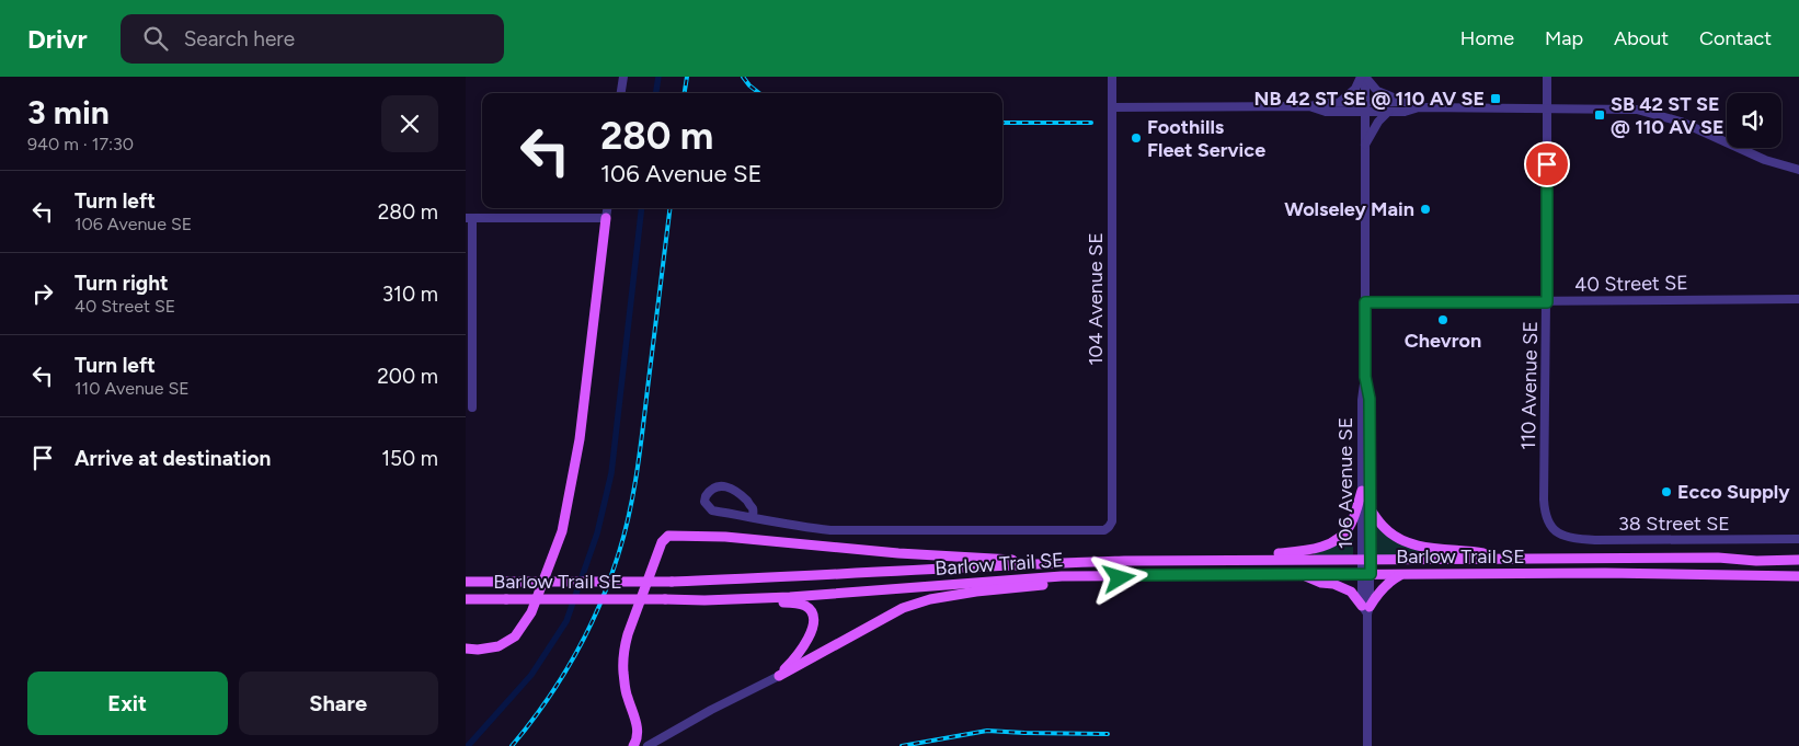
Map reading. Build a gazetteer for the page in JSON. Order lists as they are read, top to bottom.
{
  "streets": {
    "main road": ["Barlow Trail SE"],
    "street": [
      "40 Street SE",
      "104 Avenue SE",
      "110 Avenue SE",
      "106 Avenue SE",
      "38 Street SE"
    ]
  },
  "crossings": [
    ["40 Street SE", "110 Avenue SE"],
    ["40 Street SE", "106 Avenue SE"],
    ["110 Avenue SE", "38 Street SE"],
    ["106 Avenue SE", "Barlow Trail SE"]
  ],
  "places": {
    "transit": ["NB 42 ST SE @ 110 AV SE", "SB 42 ST SE @ 110 AV SE"],
    "other": [
      "Foothills Fleet Service",
      "Wolseley Main",
      "Chevron",
      "Ecco Supply"
    ]
  },
  "page": {
    "header": "Drivr",
    "search": "Search here",
    "nav": [
      "Home",
      "Map",
      "About",
      "Contact"
    ],
    "heading": ["3 min", "940 m · 17:30"],
    "turn": ["280 m", "106 Avenue SE"],
    "list": [
      {
        "name": "Turn left",
        "note": "106 Avenue SE",
        "value": "280 m"
      },
      {
        "name": "Turn right",
        "note": "40 Street SE",
        "value": "310 m"
      },
      {
        "name": "Turn left",
        "note": "110 Avenue SE",
        "value": "200 m"
      },
      {
        "name": "Arrive at destination",
        "value": "150 m"
      }
    ],
    "buttons": ["Exit", "Share"]
  }
}
